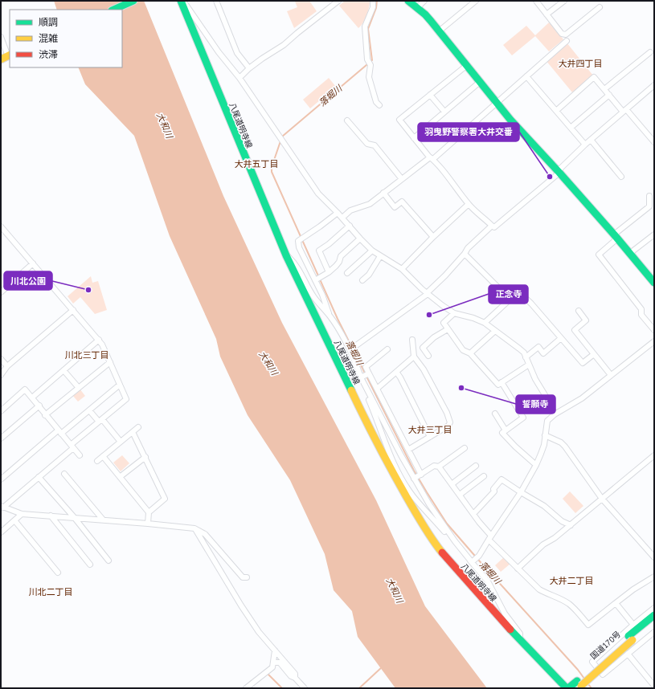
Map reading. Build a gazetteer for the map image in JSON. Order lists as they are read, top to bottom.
{
  "streets": {
    "main road": ["八尾道明寺線", "国道170号"]
  },
  "crossings": [
    ["八尾道明寺線", "国道170号"]
  ],
  "districts": [
    "大井四丁目",
    "大井五丁目",
    "川北三丁目",
    "大井三丁目",
    "大井二丁目",
    "川北二丁目"
  ],
  "water": ["落堀川", "大和川"],
  "places": [
    "羽曳野警察署大井交番",
    "川北公園",
    "正念寺",
    "誓願寺"
  ],
  "legend": ["順調", "混雑", "渋滞"]
}
